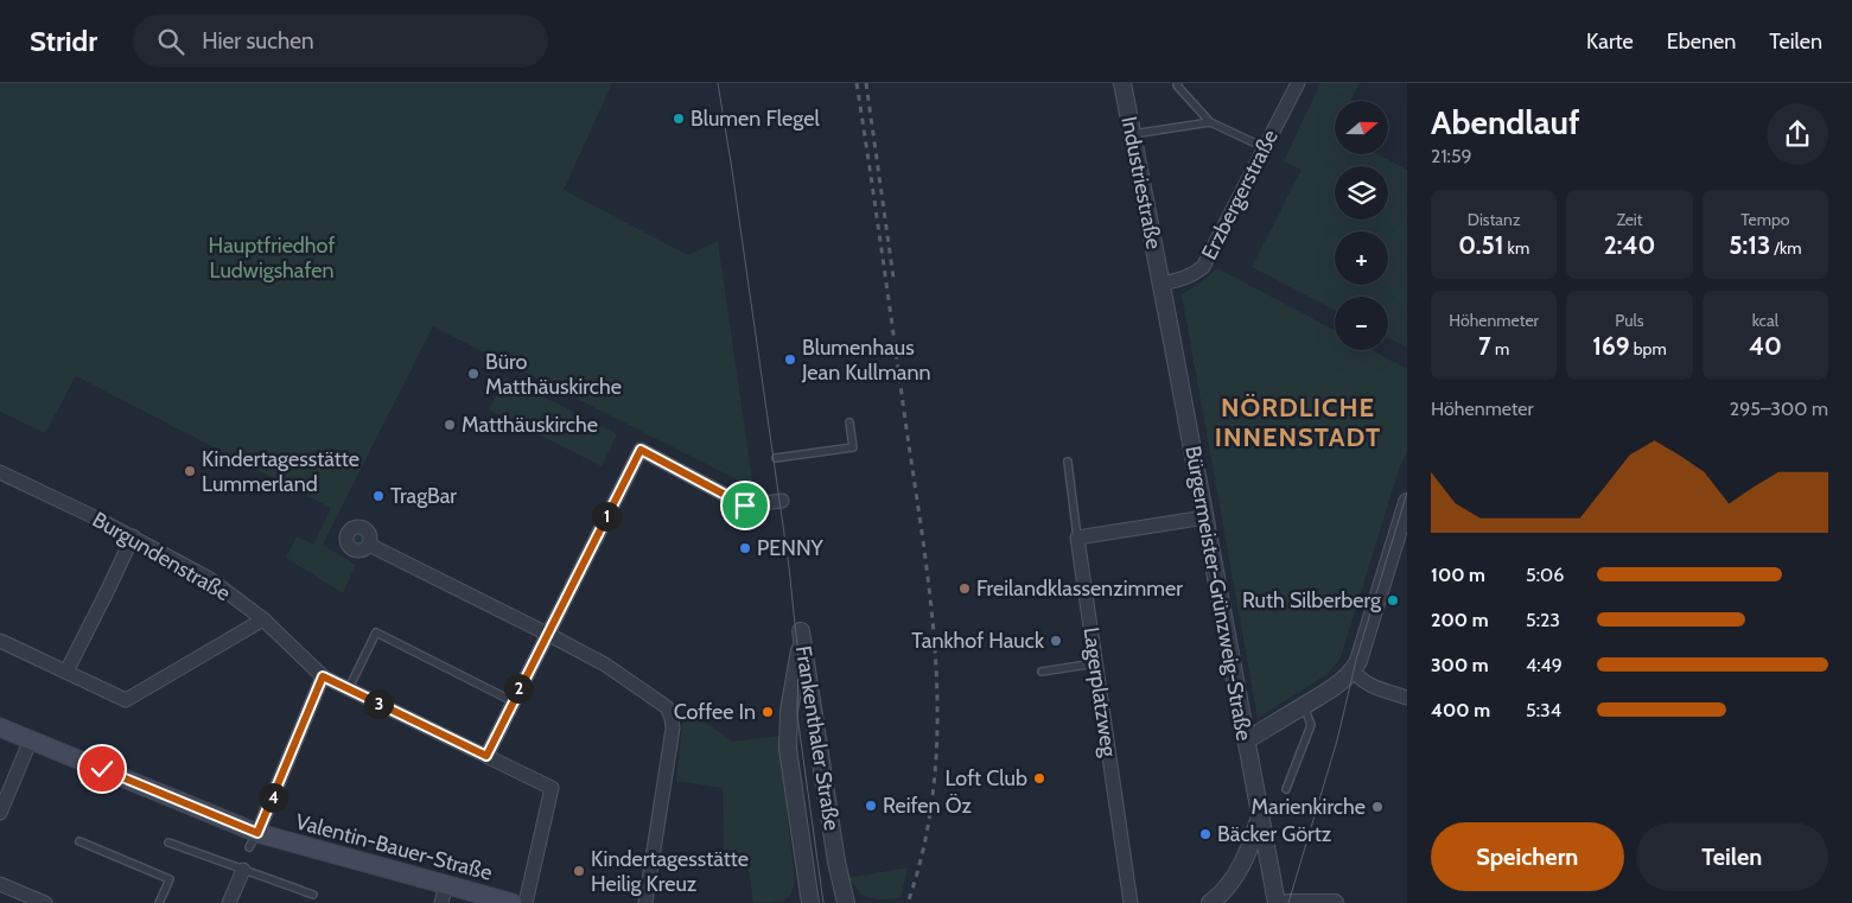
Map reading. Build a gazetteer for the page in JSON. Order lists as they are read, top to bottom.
{
  "streets": {
    "main road": ["Valentin-Bauer-Straße"],
    "street": [
      "Industriestraße",
      "Erzbergerstraße",
      "Burgundenstraße",
      "Bürgermeister-Grünzweig-Straße",
      "Lagerplatzweg",
      "Frankenthaler Straße"
    ]
  },
  "crossings": [
    ["Industriestraße", "Erzbergerstraße"],
    ["Industriestraße", "Bürgermeister-Grünzweig-Straße"],
    ["Erzbergerstraße", "Bürgermeister-Grünzweig-Straße"]
  ],
  "districts": ["NÖRDLICHE INNENSTADT"],
  "parks": ["Hauptfriedhof Ludwigshafen"],
  "places": [
    "Blumen Flegel",
    "Blumenhaus Jean Kullmann",
    "Büro Matthäuskirche",
    "Matthäuskirche",
    "Kindertagesstätte Lummerland",
    "TragBar",
    "PENNY",
    "Freilandklassenzimmer",
    "Ruth Silberberg",
    "Tankhof Hauck",
    "Coffee In",
    "Loft Club",
    "Reifen Öz",
    "Marienkirche",
    "Bäcker Görtz",
    "Kindertagesstätte Heilig Kreuz"
  ],
  "north": "right",
  "page": {
    "header": "Stridr",
    "search": "Hier suchen",
    "nav": ["Karte", "Ebenen", "Teilen"],
    "heading": ["Abendlauf", "21:59"],
    "map_buttons": ["+", "−"],
    "stats": [
      ["Distanz", "0.51 km"],
      ["Zeit", "2:40"],
      ["Tempo", "5:13 /km"],
      ["Höhenmeter", "7 m"],
      ["Puls", "169 bpm"],
      ["kcal", "40"]
    ],
    "chart": ["Höhenmeter", "295–300 m"],
    "pins": [
      "1",
      "2",
      "3",
      "4"
    ],
    "list": [
      {
        "name": "100 m",
        "note": "5:06"
      },
      {
        "name": "200 m",
        "note": "5:23"
      },
      {
        "name": "300 m",
        "note": "4:49"
      },
      {
        "name": "400 m",
        "note": "5:34"
      }
    ],
    "buttons": ["Speichern", "Teilen"]
  }
}
